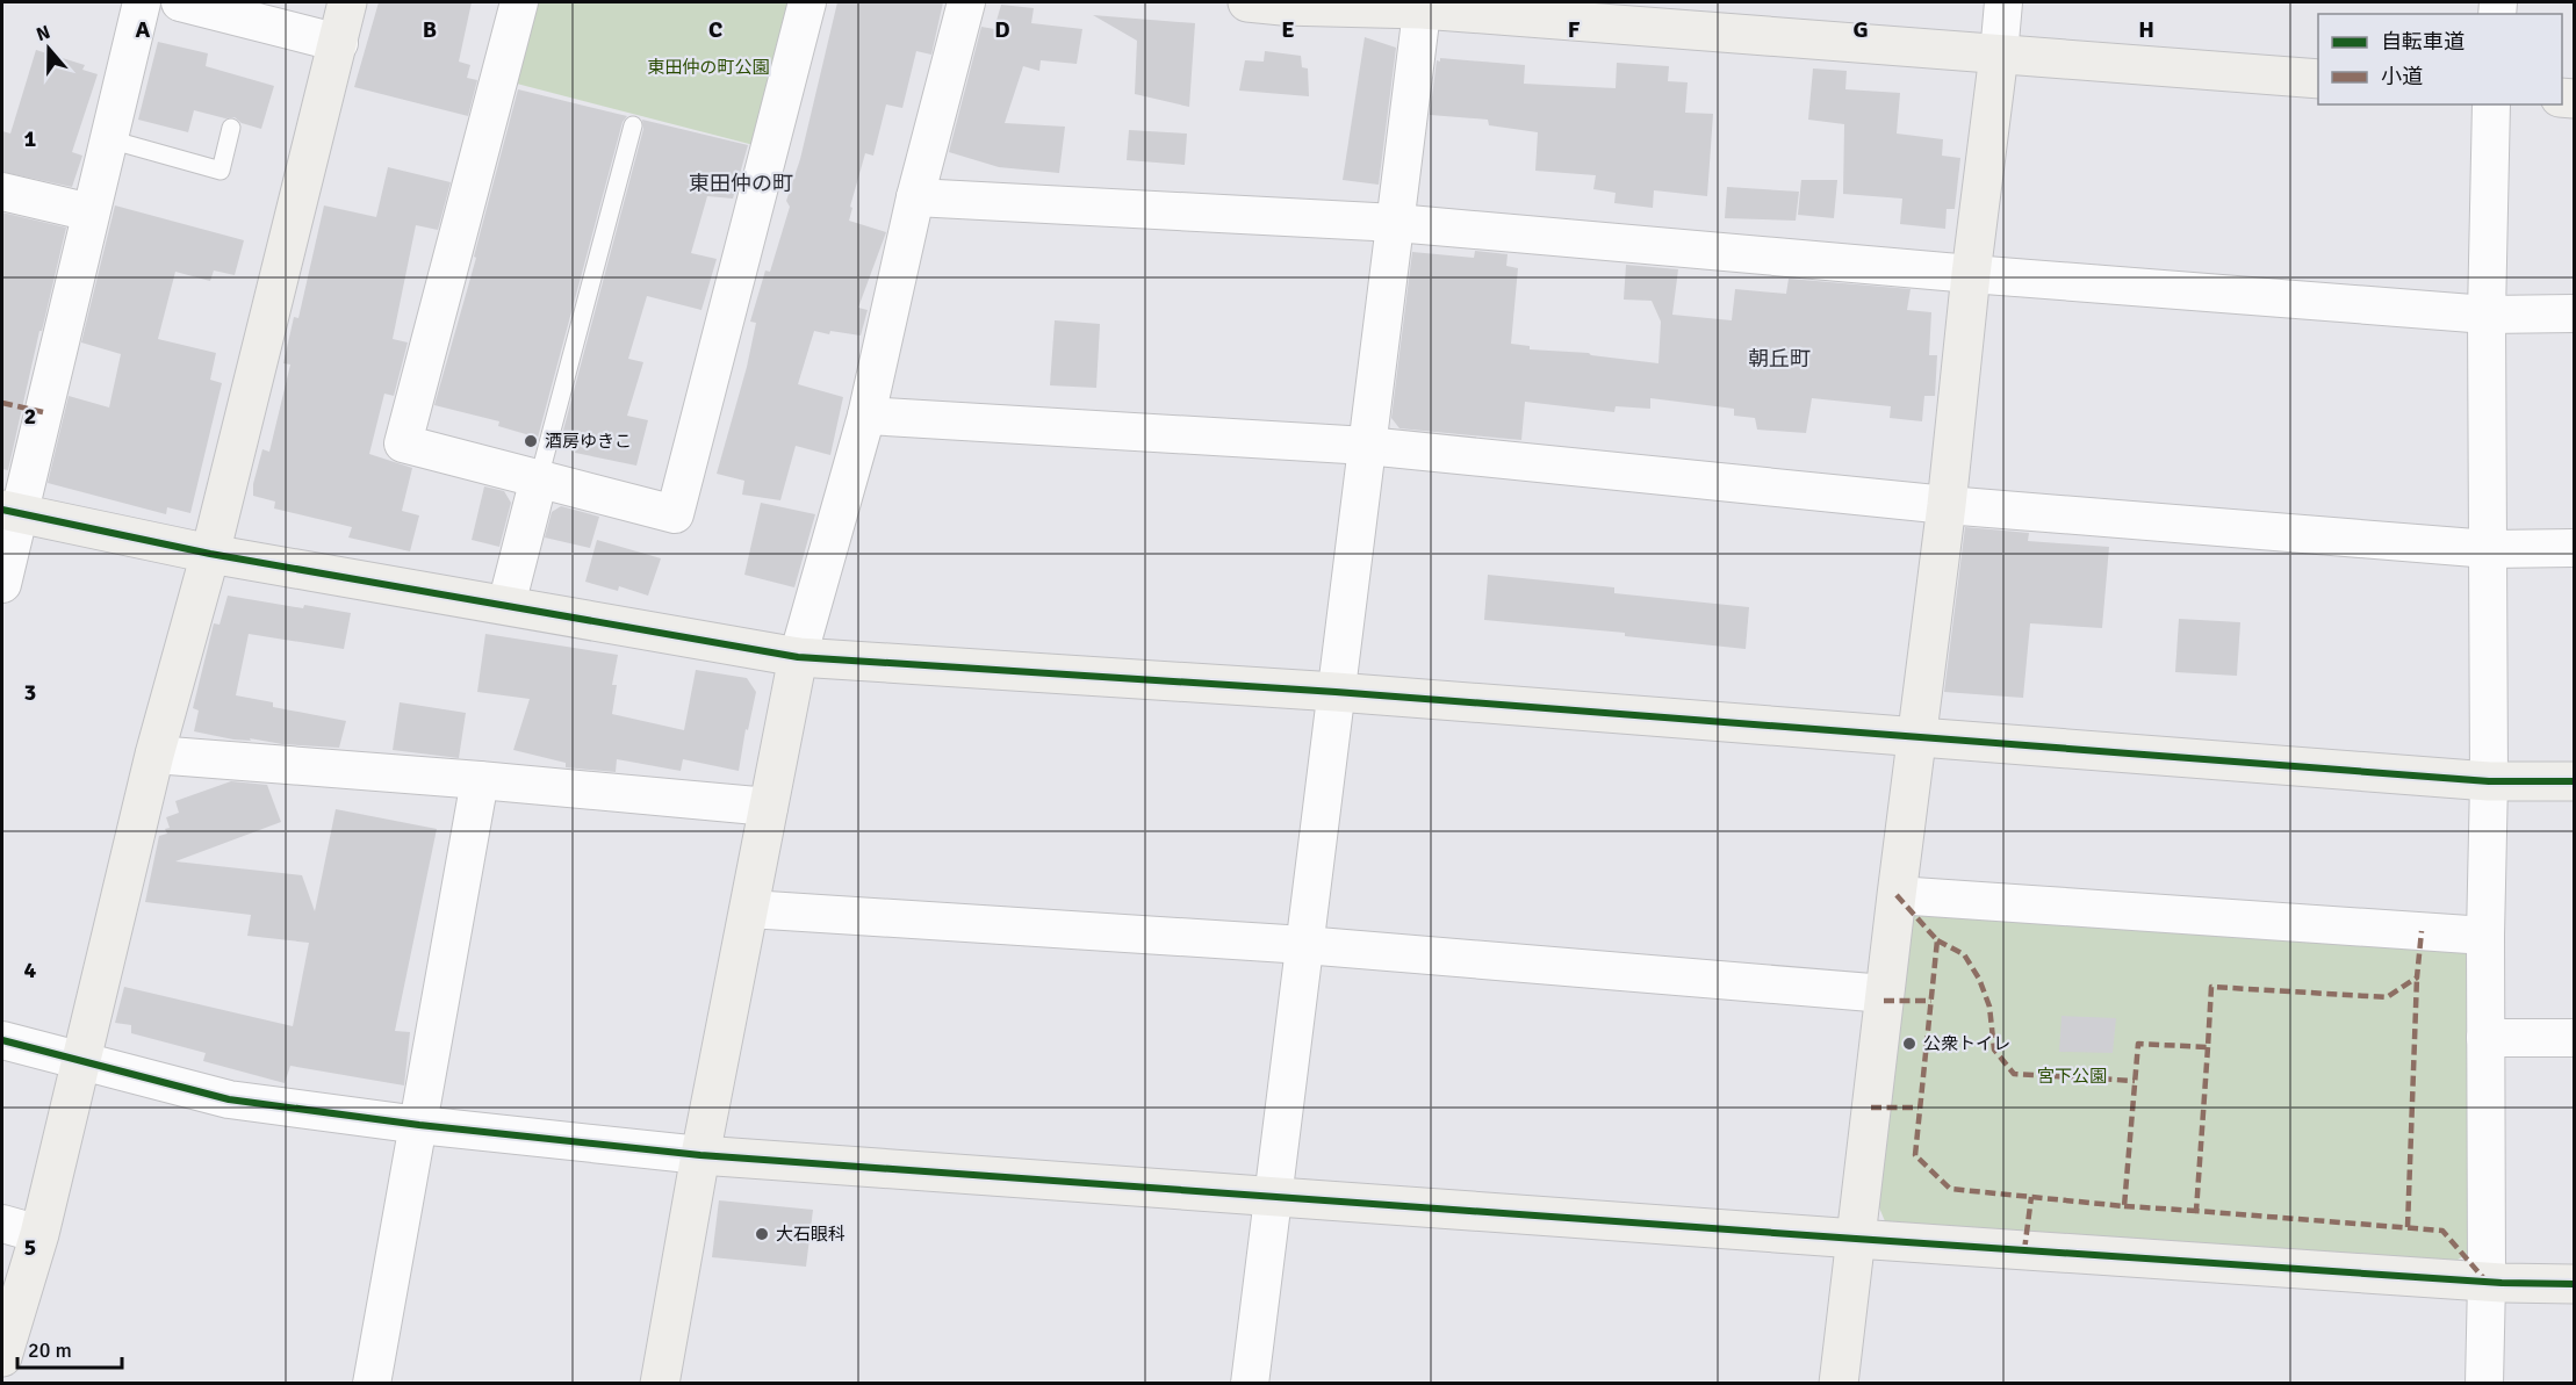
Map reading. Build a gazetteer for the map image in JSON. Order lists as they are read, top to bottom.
{
  "districts": ["東田仲の町", "朝丘町"],
  "parks": ["東田仲の町公園", "宮下公園"],
  "places": ["酒房ゆきこ", "公衆トイレ", "大石眼科"],
  "legend": ["自転車道", "小道"],
  "scale_bar": "20 m",
  "north": "top",
  "grid": {
    "columns": [
      "A",
      "B",
      "C",
      "D",
      "E",
      "F",
      "G",
      "H"
    ],
    "rows": [
      "1",
      "2",
      "3",
      "4",
      "5"
    ]
  }
}
